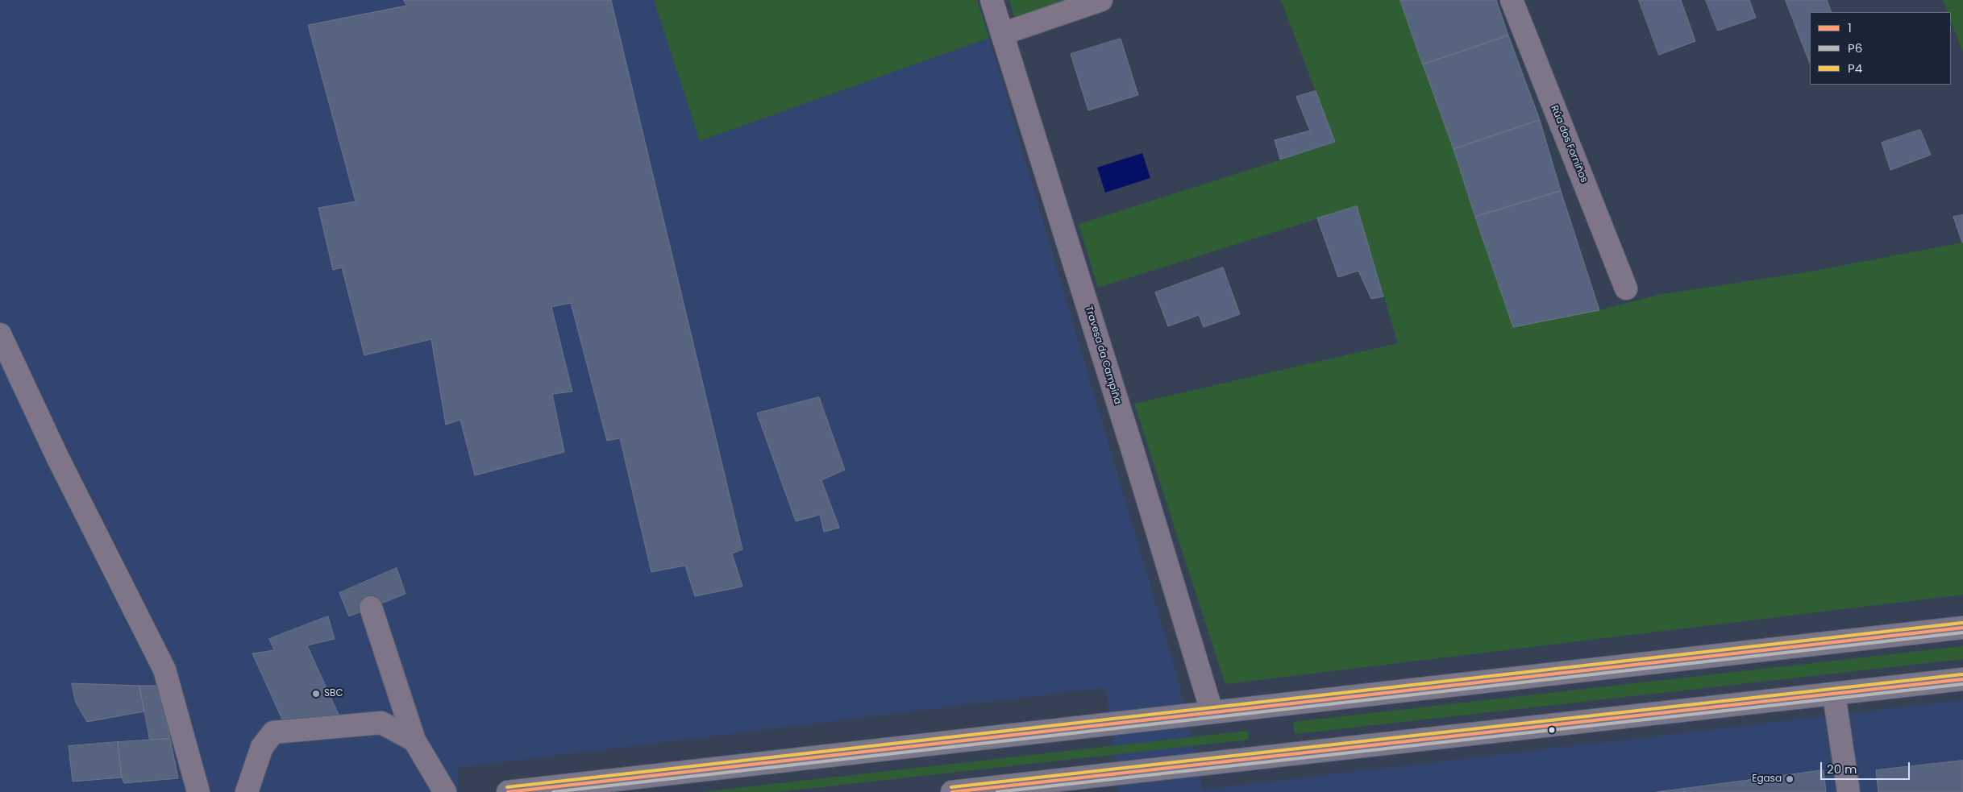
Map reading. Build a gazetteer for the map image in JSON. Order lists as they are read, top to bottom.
{
  "streets": {
    "street": ["Rúa dos Forniños", "Travesa da Campiña"]
  },
  "places": ["SBC", "Egasa"],
  "lines": ["transit line P4", "transit line 1", "transit line P6"],
  "legend": ["1", "P6", "P4"],
  "scale_bar": "20 m"
}
